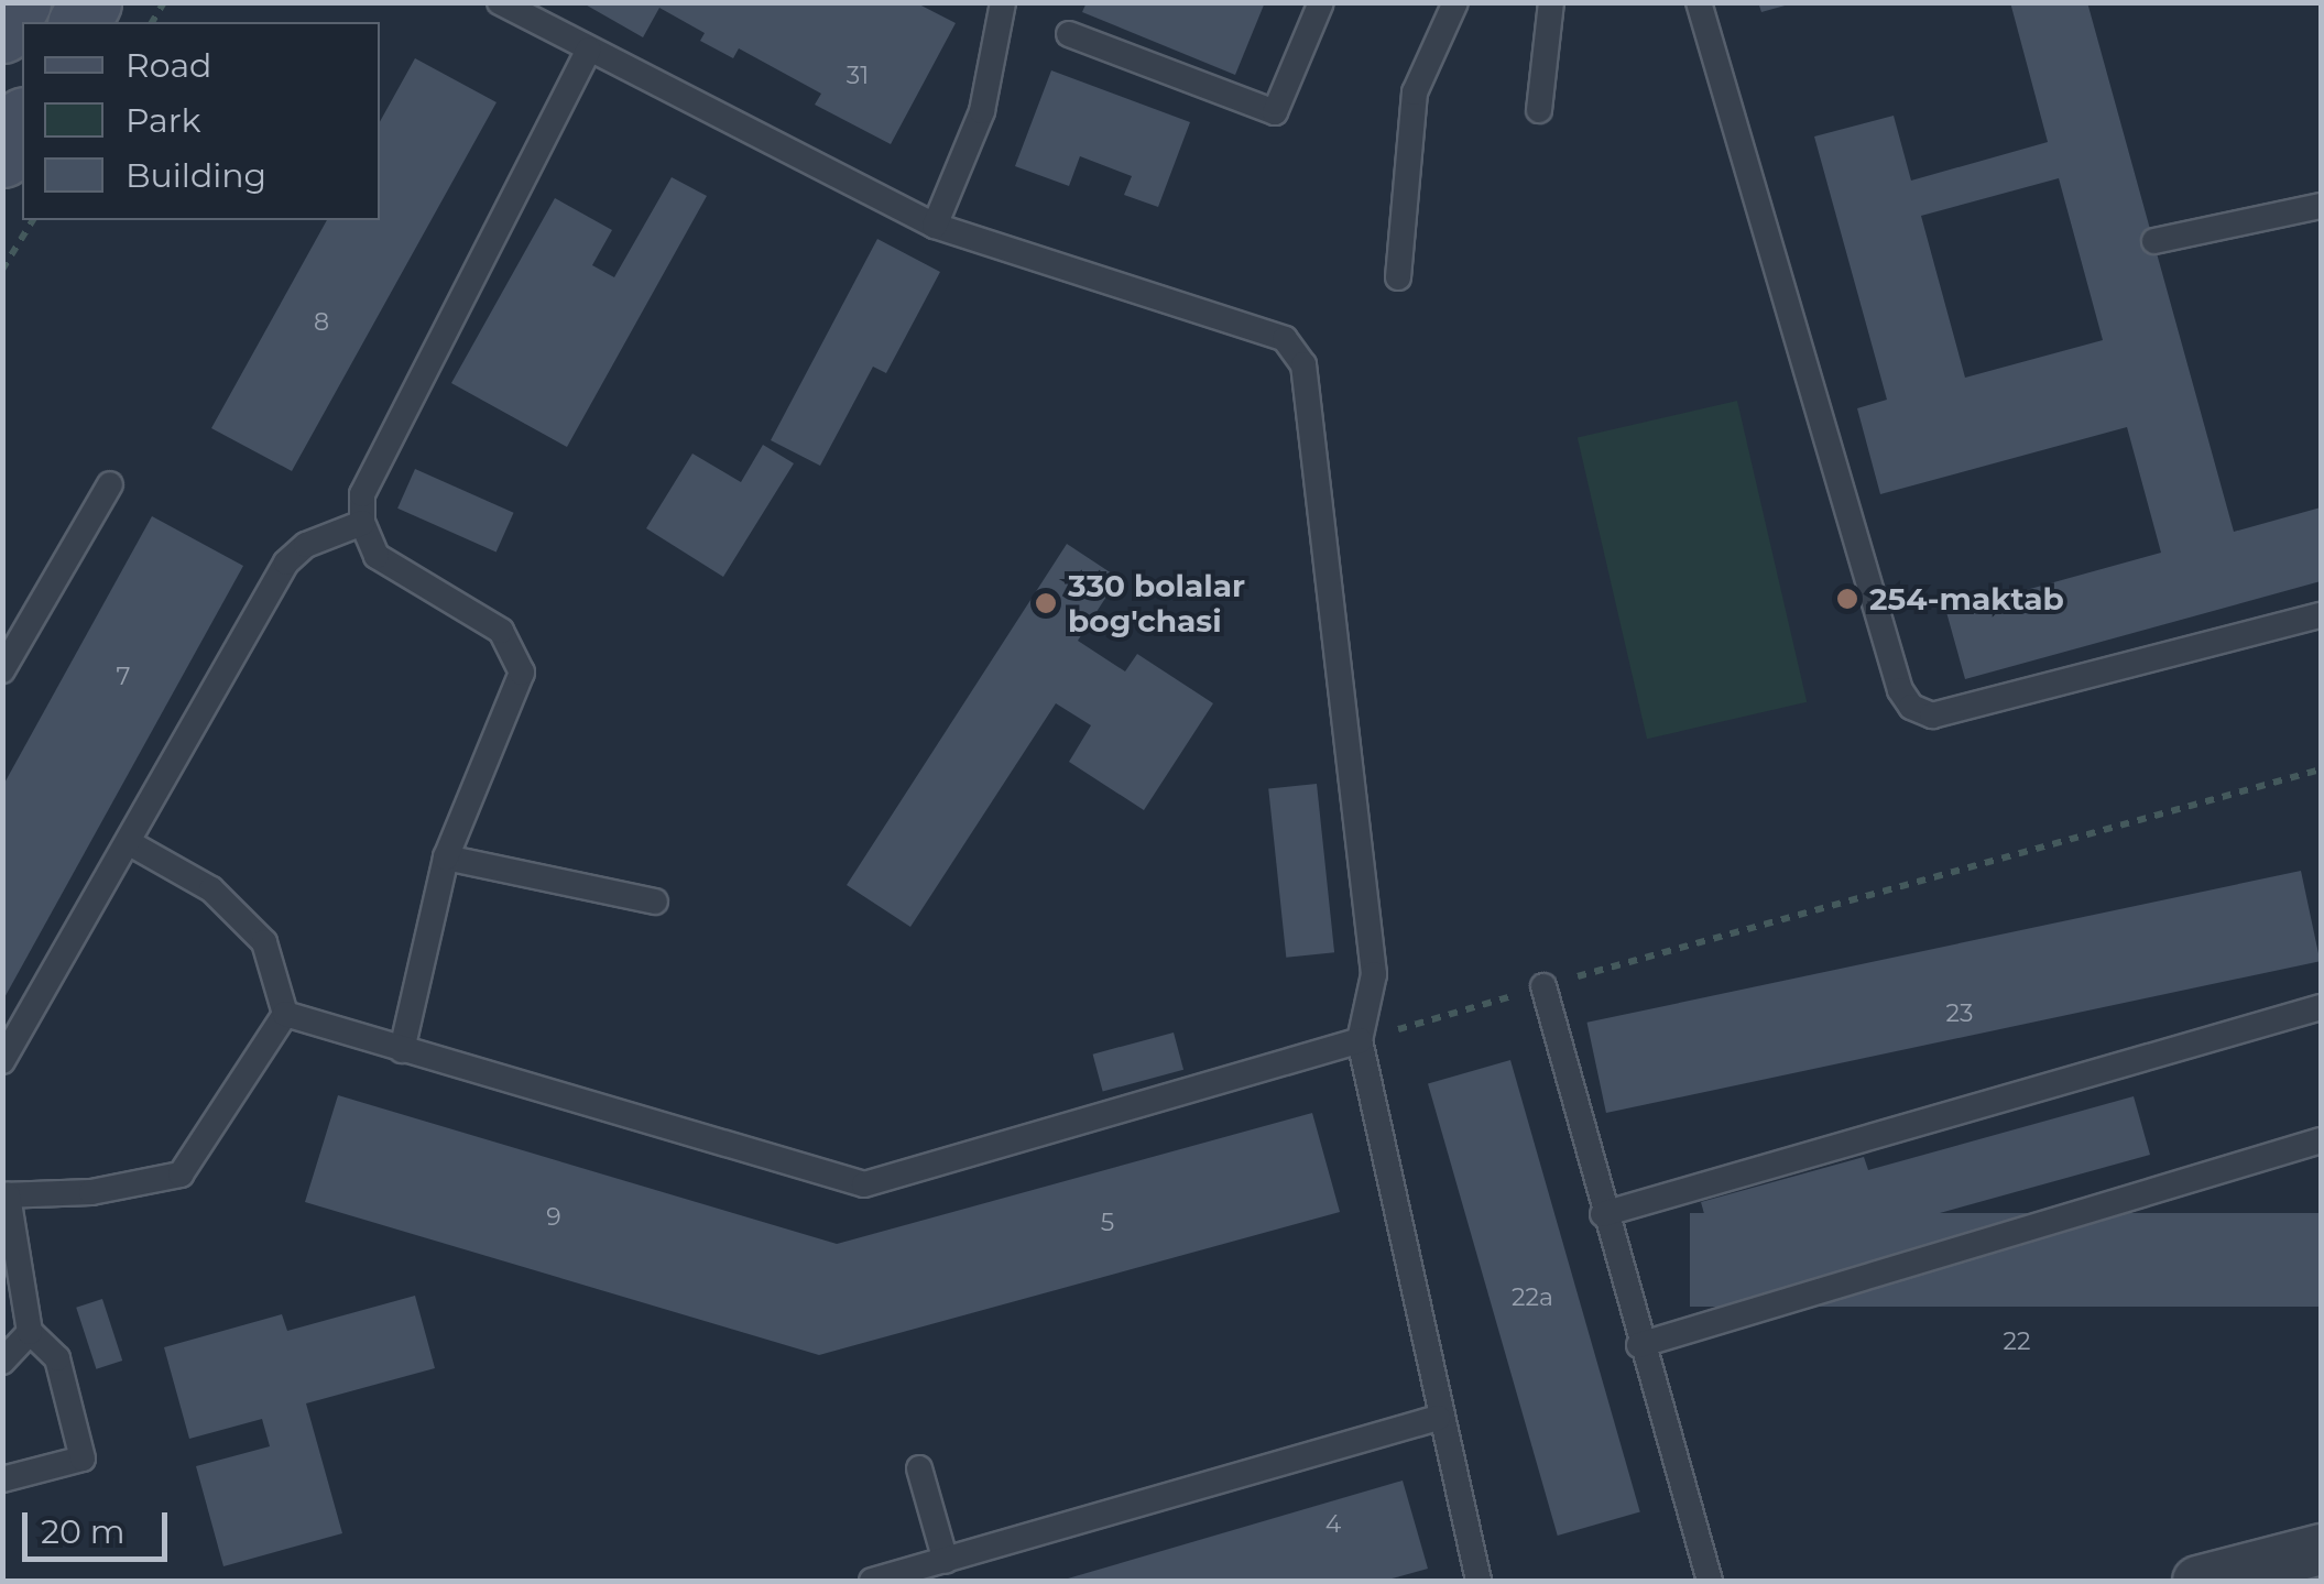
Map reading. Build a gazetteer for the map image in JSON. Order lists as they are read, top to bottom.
{
  "places": ["254-maktab", "330 bolalar bog'chasi"],
  "house_numbers": [
    "31",
    "8",
    "7",
    "23",
    "9",
    "5",
    "22а",
    "22",
    "4"
  ],
  "legend": ["Road", "Park", "Building"],
  "scale_bar": "20 m"
}
